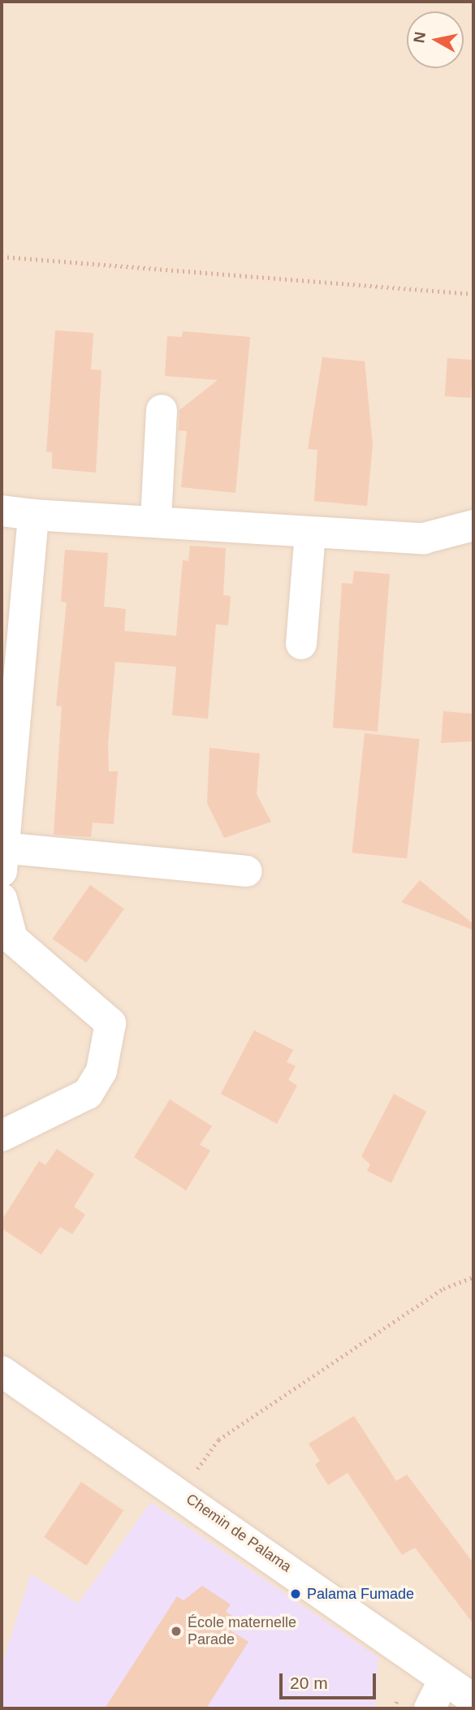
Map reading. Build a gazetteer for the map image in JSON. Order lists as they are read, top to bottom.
{
  "streets": {
    "street": ["Chemin de Palama"]
  },
  "places": ["Palama Fumade", "École maternelle Parade"],
  "scale_bar": "20 m",
  "north": "left"
}
